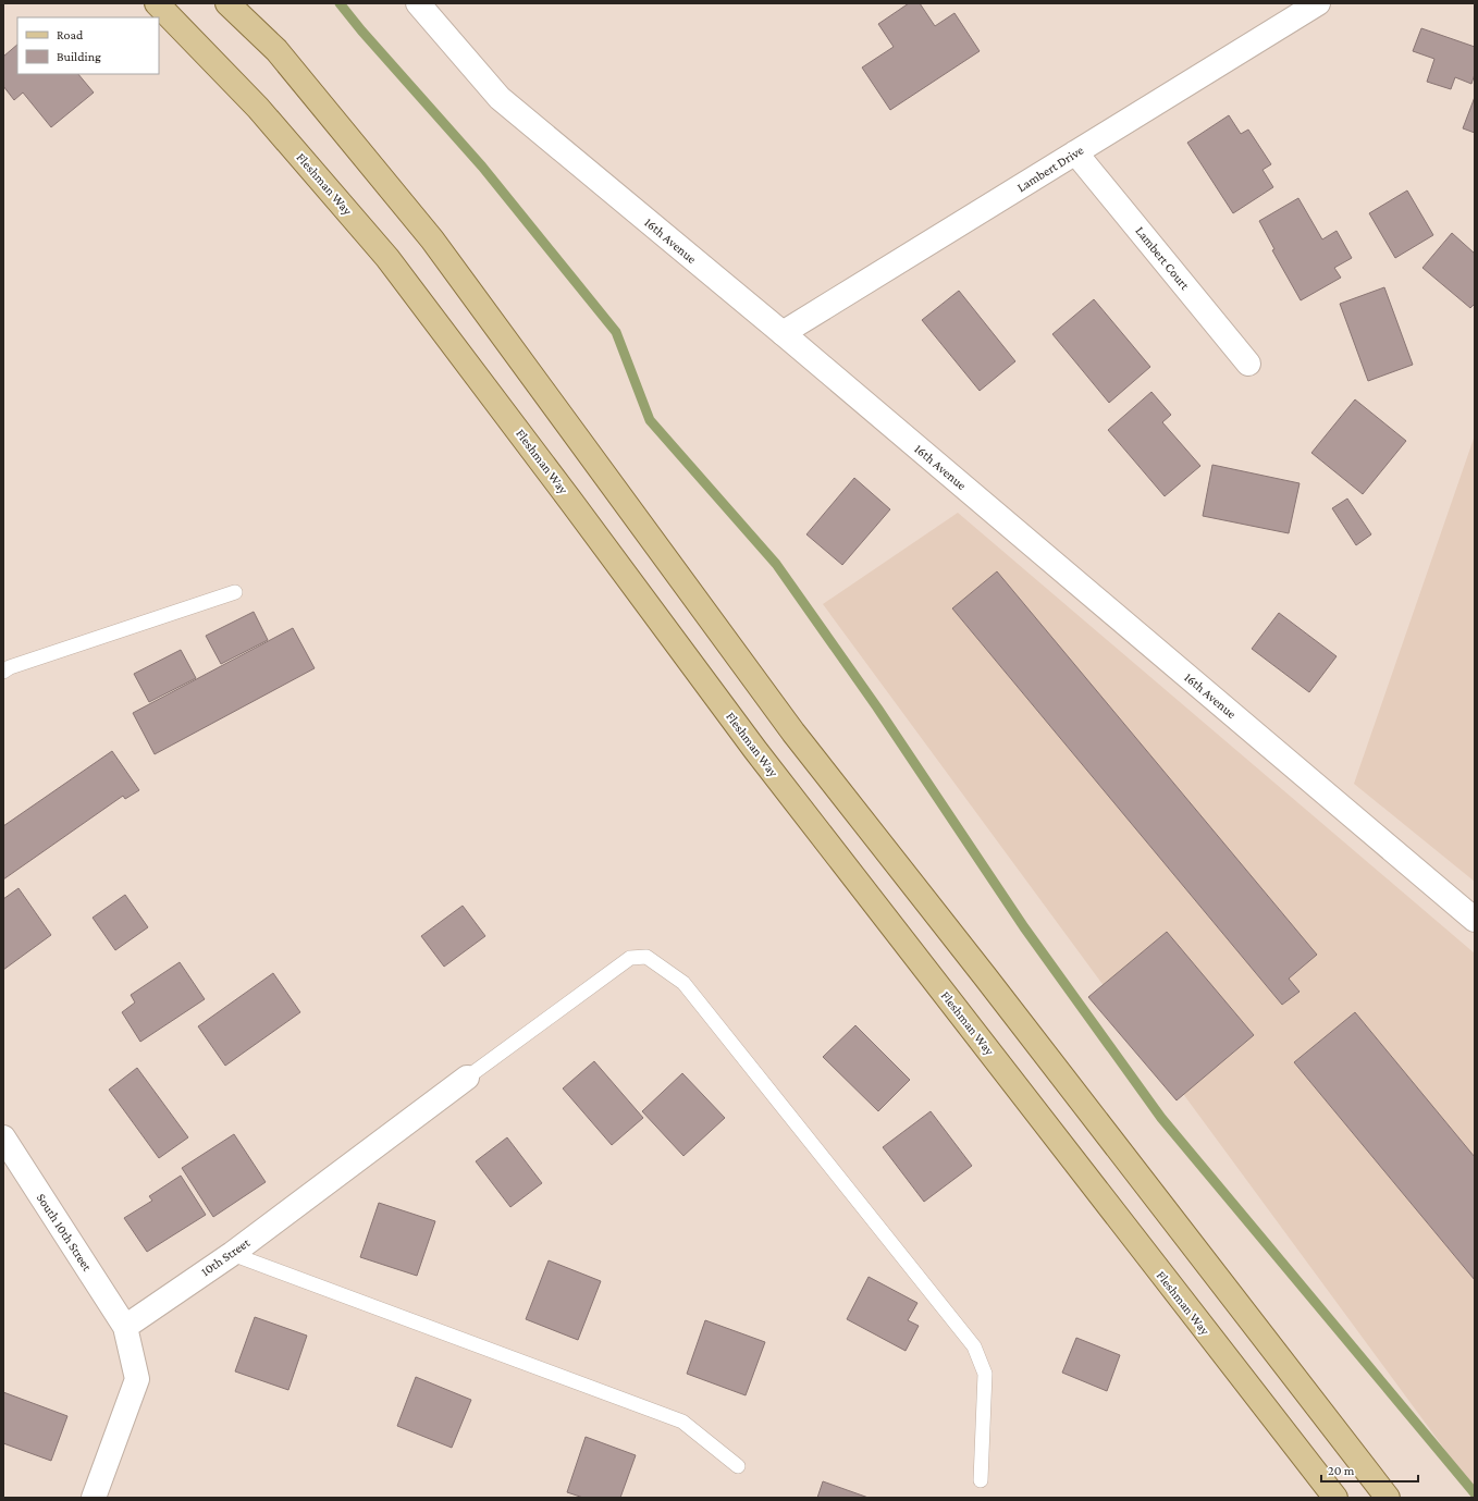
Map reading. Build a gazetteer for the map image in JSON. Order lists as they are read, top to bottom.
{
  "streets": {
    "main road": ["Fleshman Way"],
    "street": [
      "Lambert Drive",
      "16th Avenue",
      "Lambert Court",
      "South 10th Street",
      "10th Street"
    ]
  },
  "crossings": [
    ["Lambert Drive", "16th Avenue"],
    ["Lambert Drive", "Lambert Court"],
    ["South 10th Street", "10th Street"]
  ],
  "legend": ["Road", "Building"],
  "scale_bar": "20 m"
}
